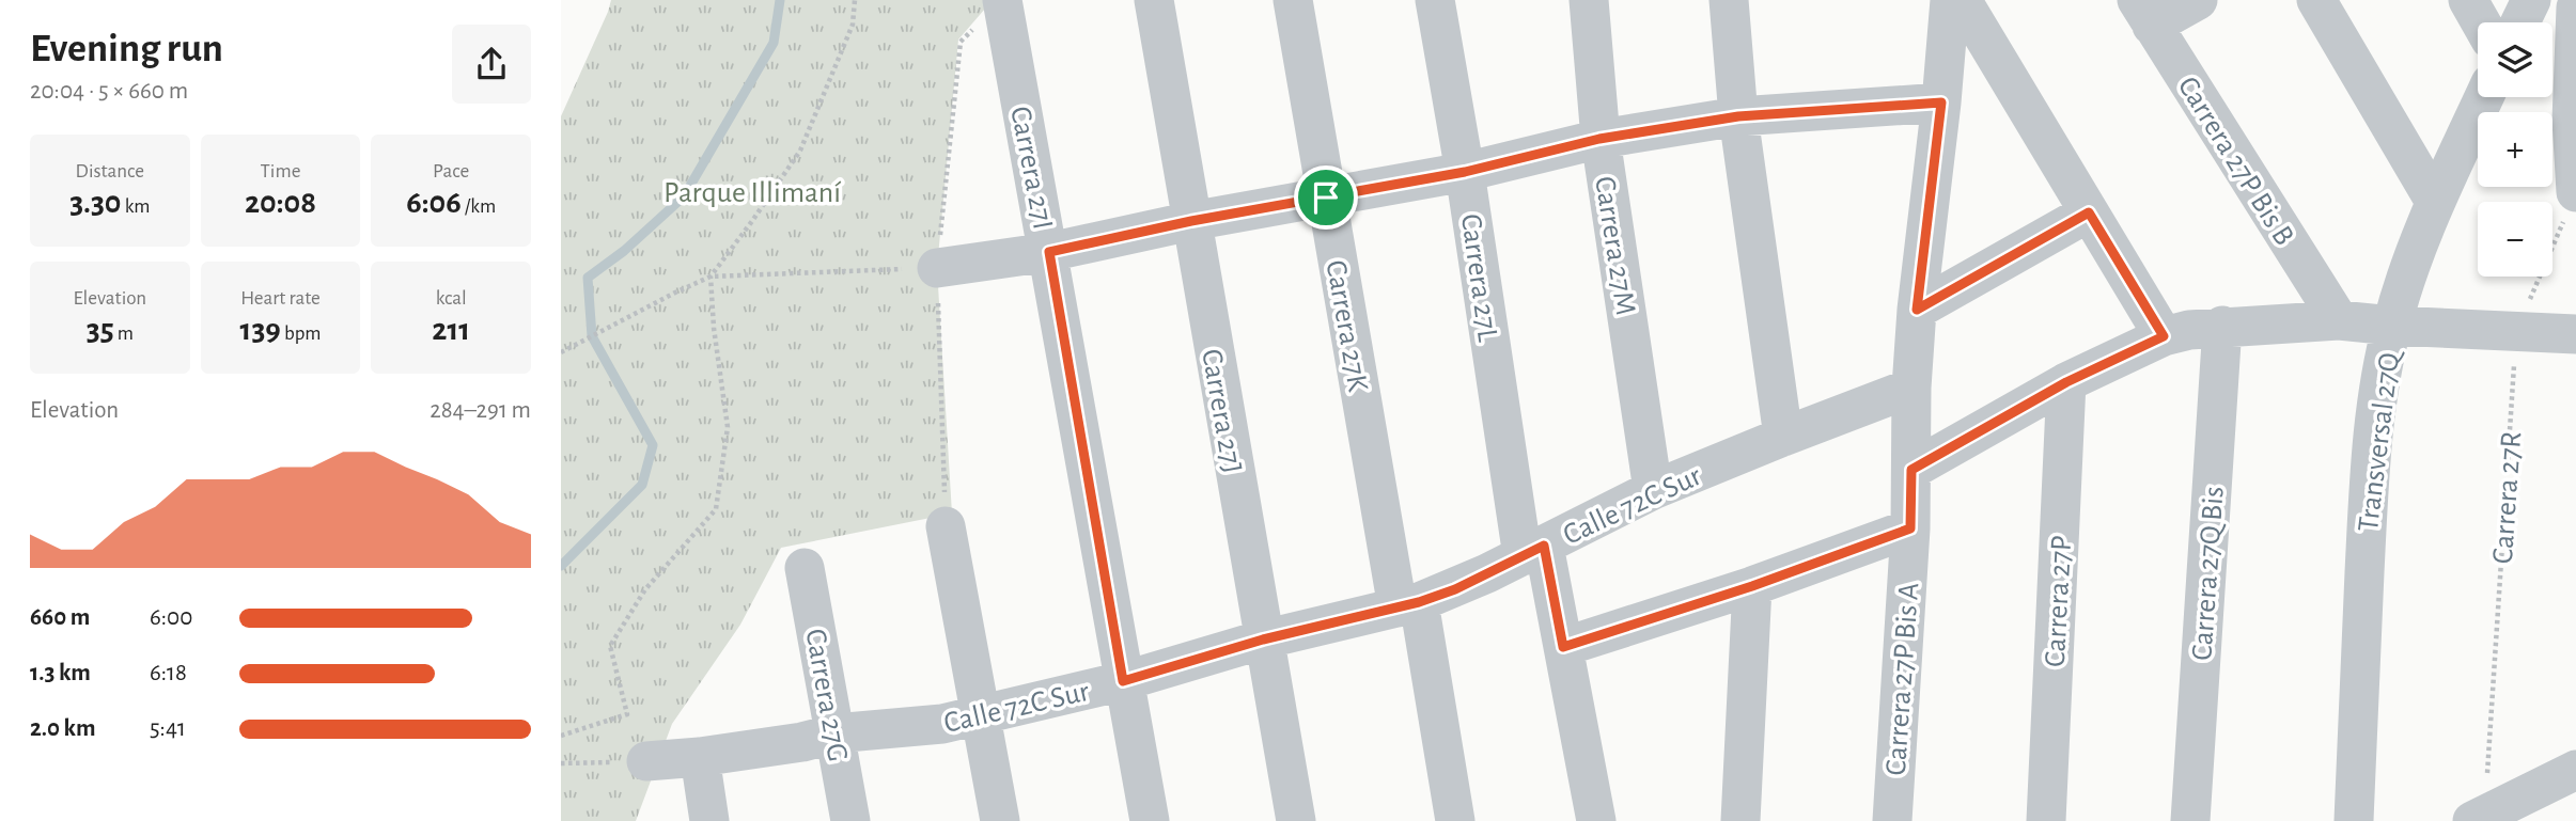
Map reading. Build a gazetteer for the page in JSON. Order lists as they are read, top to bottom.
{
  "streets": {
    "street": [
      "Carrera 27P Bis B",
      "Carrera 27I",
      "Carrera 27M",
      "Carrera 27L",
      "Carrera 27K",
      "Carrera 27J",
      "Transversal 27Q",
      "Calle 72C Sur",
      "Carrera 27Q Bis",
      "Carrera 27P",
      "Carrera 27P Bis A",
      "Carrera 27G"
    ],
    "path": ["Carrera 27R"]
  },
  "crossings": [
    ["Carrera 27I", "Calle 72C Sur"],
    ["Carrera 27M", "Calle 72C Sur"],
    ["Carrera 27L", "Calle 72C Sur"],
    ["Carrera 27K", "Calle 72C Sur"],
    ["Carrera 27J", "Calle 72C Sur"],
    ["Calle 72C Sur", "Carrera 27P Bis A"],
    ["Calle 72C Sur", "Carrera 27G"]
  ],
  "parks": ["Parque Illimaní"],
  "page": {
    "heading": ["Evening run", "20:04 · 5 × 660 m"],
    "map_buttons": ["+", "−"],
    "stats": [
      ["Distance", "3.30 km"],
      ["Time", "20:08"],
      ["Pace", "6:06 /km"],
      ["Elevation", "35 m"],
      ["Heart rate", "139 bpm"],
      ["kcal", "211"]
    ],
    "chart": ["Elevation", "284–291 m"],
    "list": [
      {
        "name": "660 m",
        "note": "6:00"
      },
      {
        "name": "1.3 km",
        "note": "6:18"
      },
      {
        "name": "2.0 km",
        "note": "5:41"
      }
    ]
  }
}
